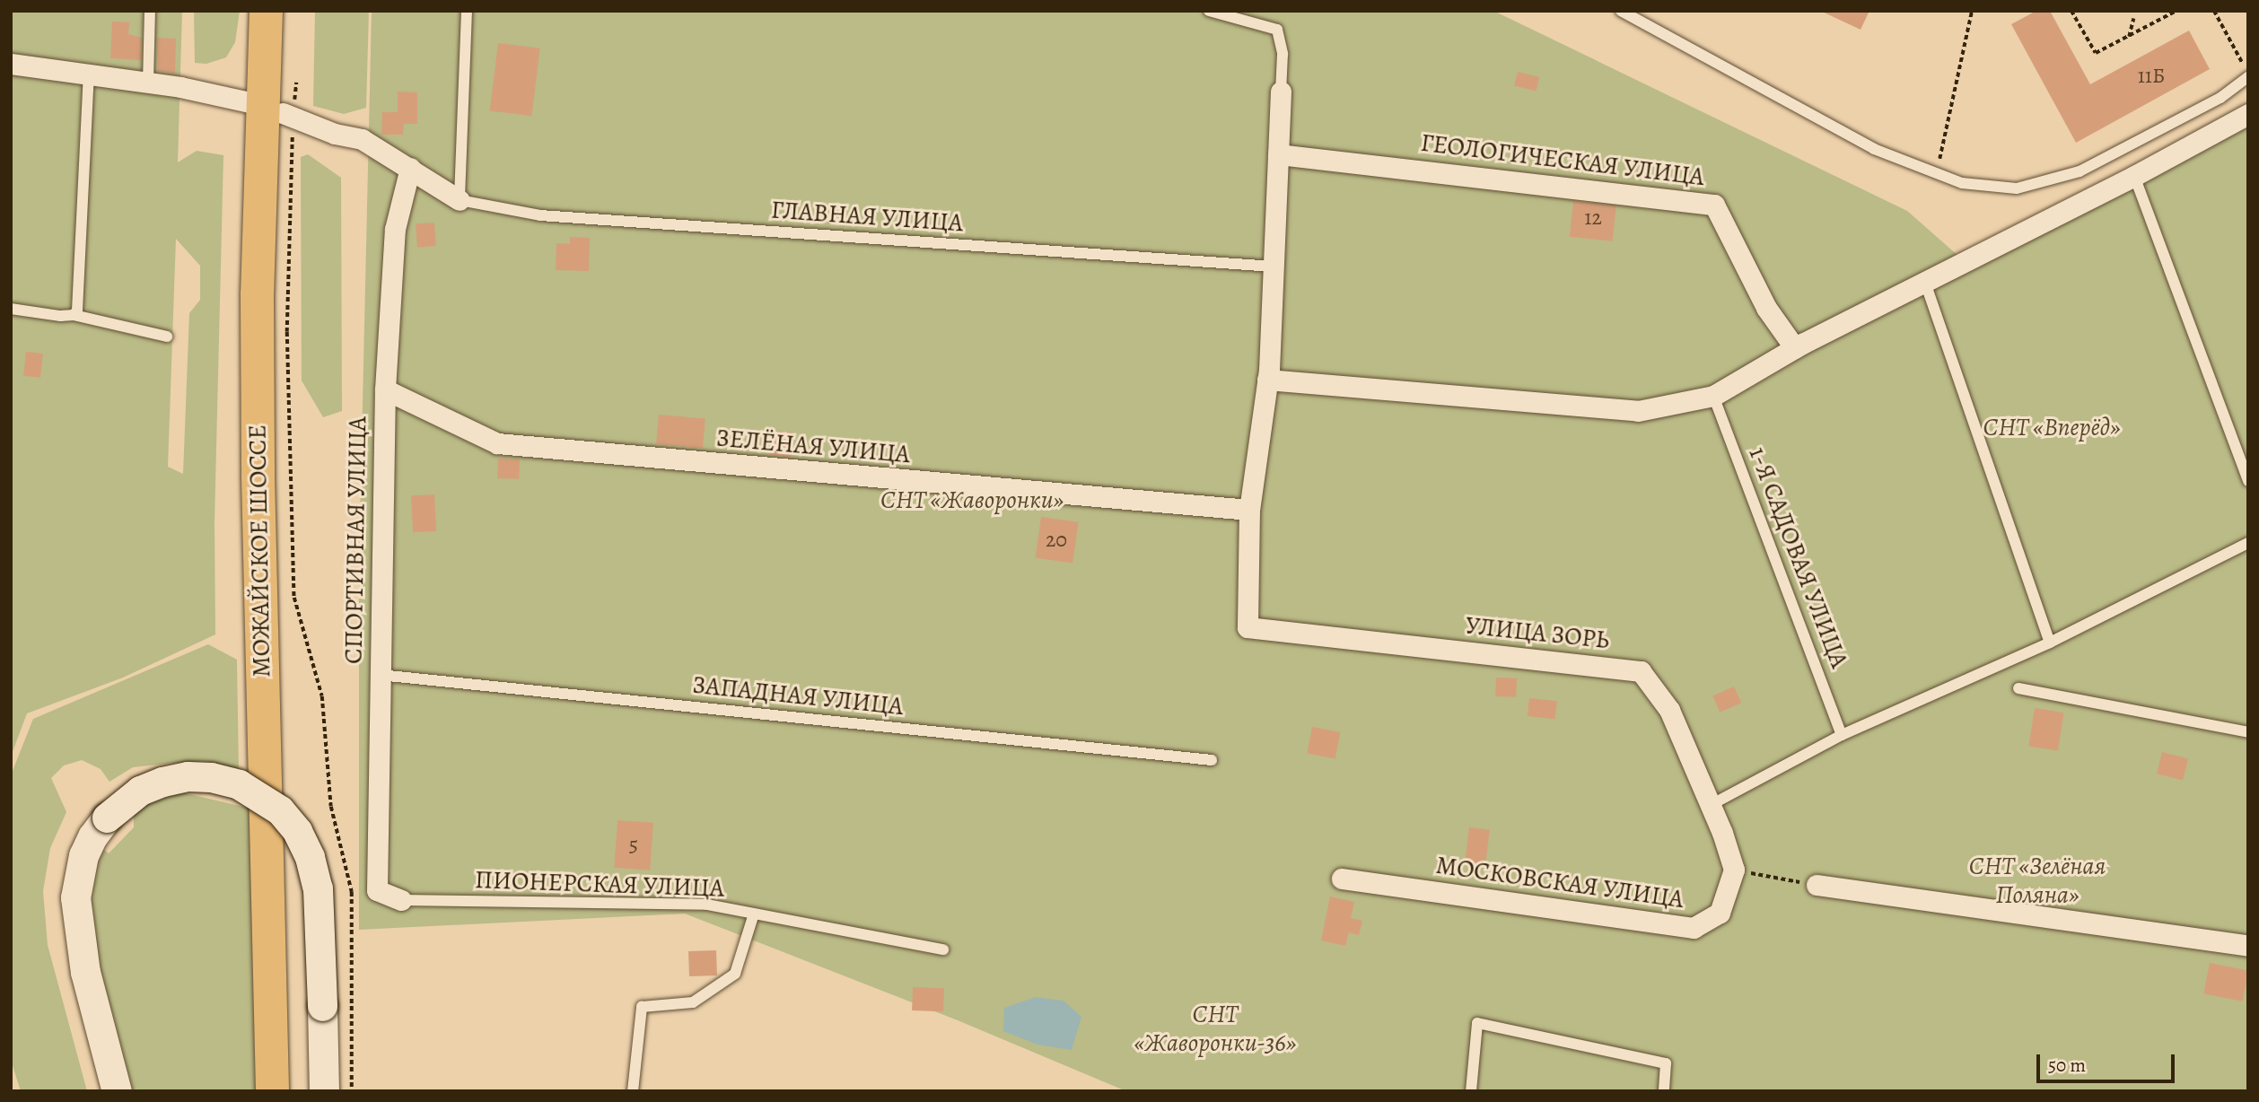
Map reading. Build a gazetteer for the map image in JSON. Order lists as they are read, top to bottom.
{
  "streets": {
    "main road": ["МОЖАЙСКОЕ ШОССЕ"],
    "street": [
      "ГЕОЛОГИЧЕСКАЯ УЛИЦА",
      "ЗЕЛЁНАЯ УЛИЦА",
      "СПОРТИВНАЯ УЛИЦА",
      "УЛИЦА ЗОРЬ",
      "МОСКОВСКАЯ УЛИЦА"
    ],
    "lane": [
      "ГЛАВНАЯ УЛИЦА",
      "1-Я САДОВАЯ УЛИЦА",
      "ЗАПАДНАЯ УЛИЦА",
      "ПИОНЕРСКАЯ УЛИЦА"
    ]
  },
  "crossings": [
    ["ЗЕЛЁНАЯ УЛИЦА", "СПОРТИВНАЯ УЛИЦА"],
    ["ЗЕЛЁНАЯ УЛИЦА", "УЛИЦА ЗОРЬ"],
    ["СПОРТИВНАЯ УЛИЦА", "ЗАПАДНАЯ УЛИЦА"],
    ["СПОРТИВНАЯ УЛИЦА", "ПИОНЕРСКАЯ УЛИЦА"],
    ["УЛИЦА ЗОРЬ", "МОСКОВСКАЯ УЛИЦА"]
  ],
  "parks": [
    "СНТ «Вперёд»",
    "СНТ «Жаворонки»",
    "СНТ «Зелёная Поляна»",
    "СНТ «Жаворонки-36»"
  ],
  "house_numbers": [
    "11Б",
    "12",
    "20",
    "5"
  ],
  "scale_bar": "50 m"
}
